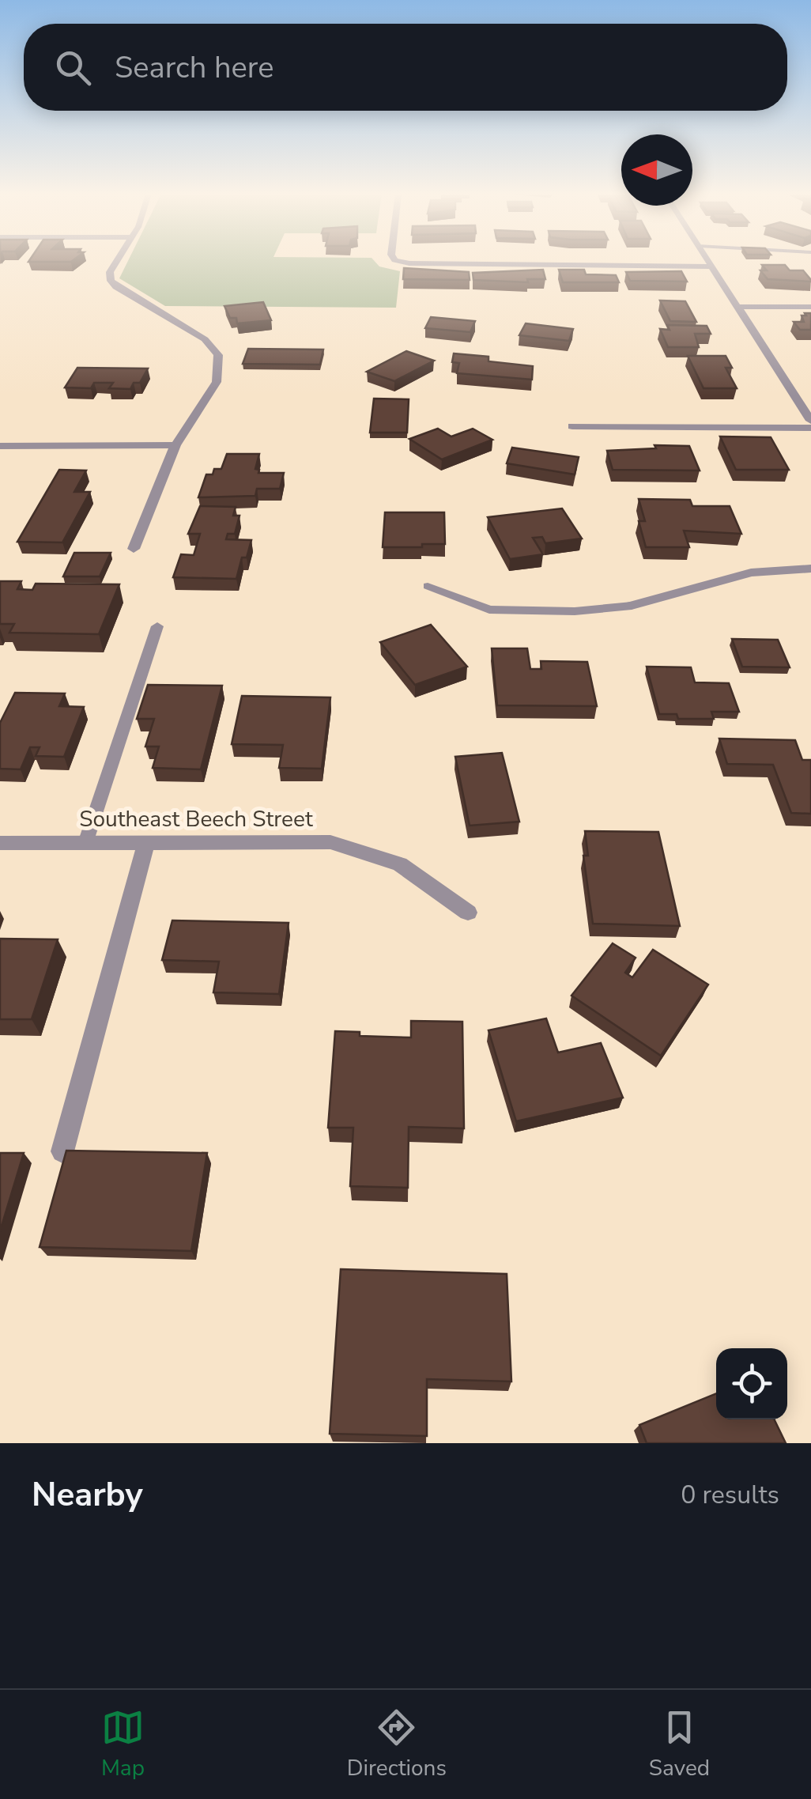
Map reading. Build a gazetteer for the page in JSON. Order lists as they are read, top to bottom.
{
  "streets": {
    "street": ["Southeast Beech Street"]
  },
  "north": "left",
  "page": {
    "search": "Search here",
    "heading": ["Nearby", "0 results"],
    "nav": ["Map", "Directions", "Saved"]
  }
}
